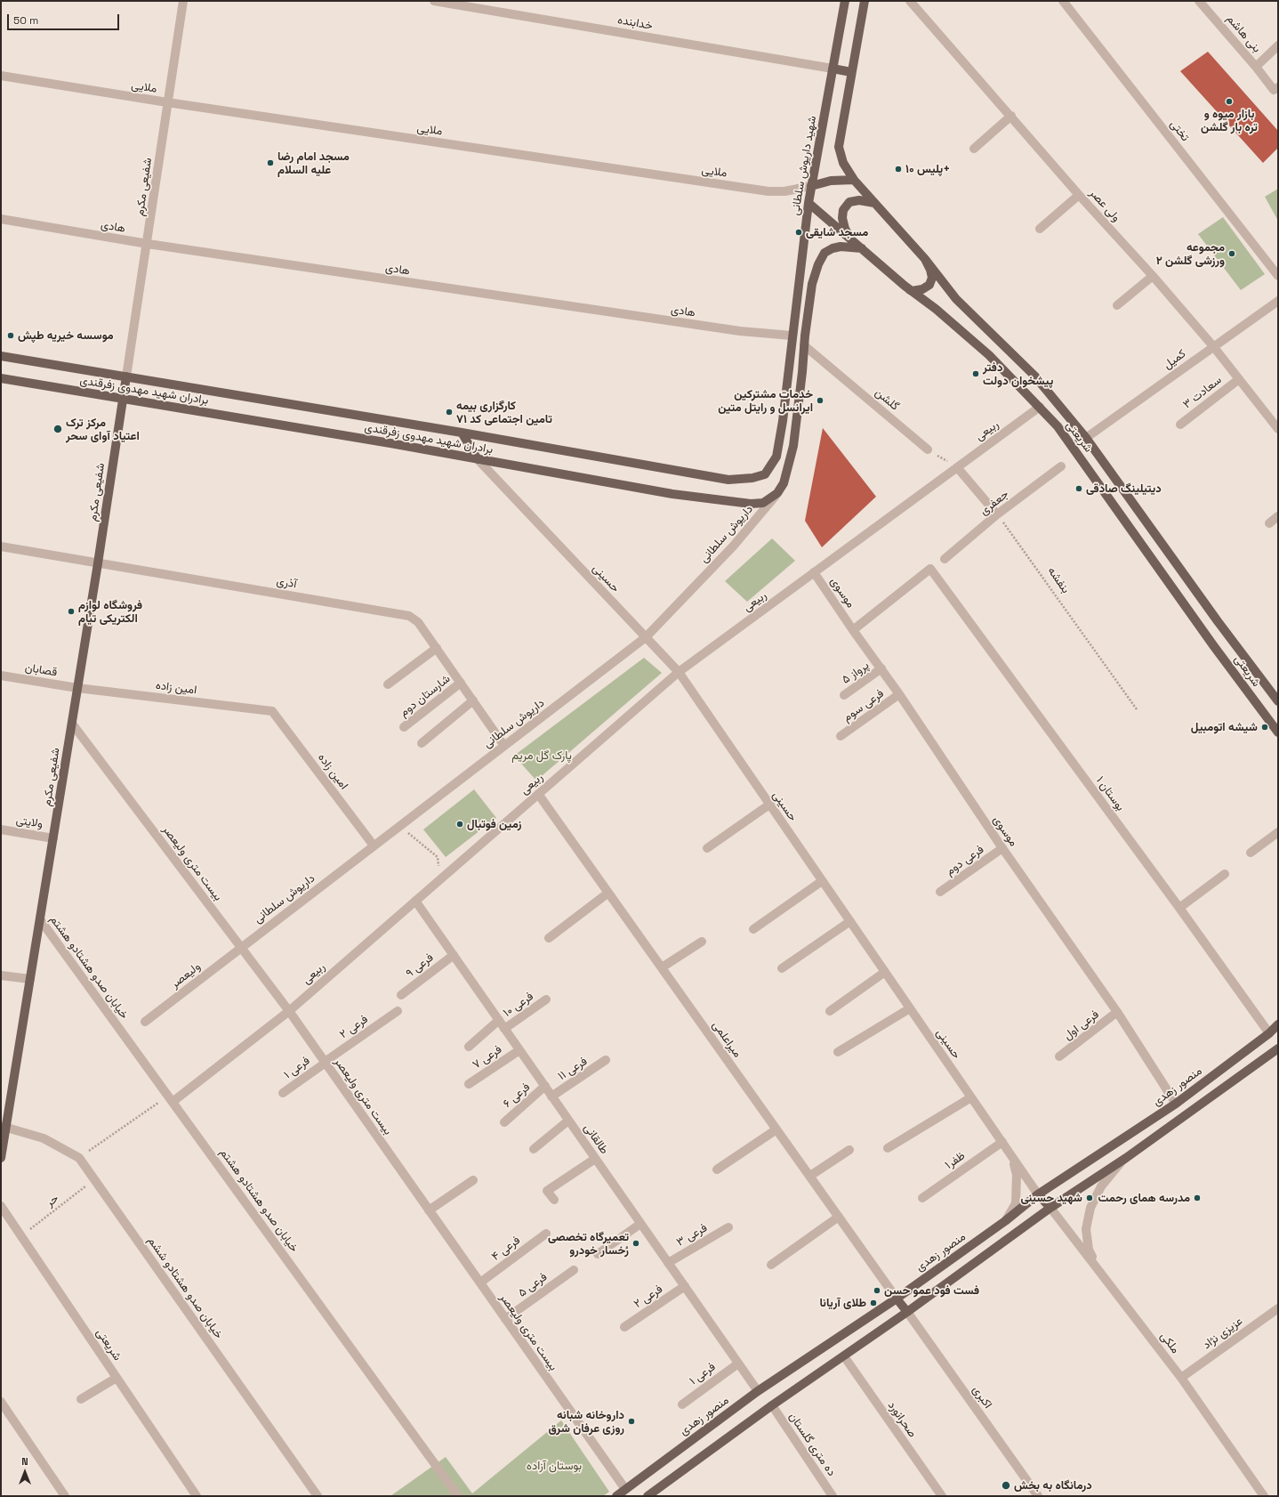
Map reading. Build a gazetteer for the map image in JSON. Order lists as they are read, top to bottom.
{
  "streets": {
    "main road": [
      "ملایی",
      "شهید داریوش سلطانی",
      "شفیعی مکرم",
      "برادران شهید مهدوی زفرقندی",
      "شریعتی",
      "منصور زهدی"
    ],
    "street": [
      "خدابنده",
      "بنی هاشم",
      "تختی",
      "ولی عصر",
      "هادی",
      "کمیل",
      "سعادت ۳",
      "گلشن",
      "ربیعی",
      "جعفری",
      "داریوش سلطانی",
      "حسینی",
      "آذری",
      "موسوی",
      "قصابان",
      "پرواز ۵",
      "امين زاده",
      "شارستان دوم",
      "فرعی سوم",
      "امین زاده",
      "بوستان ۱",
      "ولایتی",
      "فرعی دوم",
      "بیست متری ولیعصر",
      "فرعی ۹",
      "خیابان صدو هشتادو هشتم",
      "ولیعصر",
      "فرعی ۱۰",
      "فرعی اول",
      "فرعی ۲",
      "میراعلمی",
      "فرعی ۷",
      "فرعی ۱",
      "فرعی ۱۱",
      "فرعی ۶",
      "طالقانی",
      "ظفر۱",
      "فرعی ۳",
      "فرعی ۴",
      "فرعی ۵",
      "خیابان صدو هشتادو ششم",
      "عزیزی نژاد",
      "ملکی",
      "اکبری",
      "صحرانورد",
      "ده متری گلستان"
    ],
    "path": ["بنفشه", "حر"]
  },
  "crossings": [
    ["خدابنده", "شهید داریوش سلطانی"],
    ["ملایی", "شهید داریوش سلطانی"],
    ["ملایی", "شفیعی مکرم"],
    ["ملایی", "شریعتی"],
    ["شهید داریوش سلطانی", "هادی"],
    ["شهید داریوش سلطانی", "برادران شهید مهدوی زفرقندی"],
    ["شهید داریوش سلطانی", "شریعتی"],
    ["شفیعی مکرم", "هادی"],
    ["شفیعی مکرم", "برادران شهید مهدوی زفرقندی"],
    ["شفیعی مکرم", "آذری"],
    ["شفیعی مکرم", "قصابان"],
    ["شفیعی مکرم", "امين زاده"],
    ["شفیعی مکرم", "ولایتی"],
    ["شفیعی مکرم", "بیست متری ولیعصر"],
    ["شفیعی مکرم", "خیابان صدو هشتادو هشتم"],
    ["شفیعی مکرم", "خیابان صدو هشتادو ششم"],
    ["ولی عصر", "کمیل"],
    ["ولی عصر", "سعادت ۳"],
    ["کمیل", "شریعتی"],
    ["برادران شهید مهدوی زفرقندی", "گلشن"],
    ["برادران شهید مهدوی زفرقندی", "داریوش سلطانی"],
    ["برادران شهید مهدوی زفرقندی", "حسینی"],
    ["ربیعی", "شریعتی"],
    ["ربیعی", "حسینی"],
    ["ربیعی", "موسوی"],
    ["ربیعی", "بیست متری ولیعصر"],
    ["ربیعی", "خیابان صدو هشتادو هشتم"],
    ["ربیعی", "میراعلمی"],
    ["ربیعی", "طالقانی"],
    ["شریعتی", "حر"],
    ["جعفری", "بنفشه"],
    ["داریوش سلطانی", "حسینی"],
    ["داریوش سلطانی", "آذری"],
    ["داریوش سلطانی", "امین زاده"],
    ["داریوش سلطانی", "بیست متری ولیعصر"],
    ["داریوش سلطانی", "ولیعصر"],
    ["حسینی", "منصور زهدی"],
    ["حسینی", "ظفر۱"],
    ["آذری", "شارستان دوم"],
    ["موسوی", "پرواز ۵"],
    ["موسوی", "فرعی سوم"],
    ["موسوی", "بوستان ۱"],
    ["موسوی", "فرعی دوم"],
    ["موسوی", "فرعی اول"],
    ["موسوی", "منصور زهدی"],
    ["قصابان", "امين زاده"],
    ["امين زاده", "امین زاده"],
    ["بوستان ۱", "منصور زهدی"],
    ["بیست متری ولیعصر", "ولیعصر"],
    ["بیست متری ولیعصر", "فرعی ۲"],
    ["بیست متری ولیعصر", "فرعی ۱"],
    ["بیست متری ولیعصر", "منصور زهدی"],
    ["بیست متری ولیعصر", "فرعی ۴"],
    ["بیست متری ولیعصر", "فرعی ۵"],
    ["فرعی ۹", "طالقانی"],
    ["فرعی ۱۰", "طالقانی"],
    ["فرعی ۲", "فرعی ۱"],
    ["فرعی ۲", "طالقانی"],
    ["میراعلمی", "منصور زهدی"],
    ["فرعی ۷", "طالقانی"],
    ["فرعی ۱", "طالقانی"],
    ["فرعی ۱۱", "طالقانی"],
    ["منصور زهدی", "طالقانی"],
    ["فرعی ۶", "طالقانی"],
    ["طالقانی", "فرعی ۳"],
    ["حر", "خیابان صدو هشتادو ششم"],
    ["عزیزی نژاد", "ملکی"]
  ],
  "parks": ["پارک گل مریم", "بوستان آزاده"],
  "places": [
    "بازار میوه و تره بار گلشن",
    "مسجد امام رضا علیه السلام",
    "پلیس ۱۰+",
    "مسجد شایقی",
    "مجموعه ورزشی گلشن ۲",
    "موسسه خیریه طپش",
    "دفتر پیشخوان دولت",
    "خدمات مشترکین ایرانسل و رایتل متین",
    "کارگزاری بیمه تامین اجتماعی کد ۷۱",
    "مرکز ترک اعتیاد آوای سحر",
    "دیتیلینگ صادقی",
    "فروشگاه لوازم الکتریکی تیام",
    "شیشه اتومبیل",
    "زمین فوتبال",
    "شهید حسینی",
    "مدرسه همای رحمت",
    "تعمیرگاه تخصصی رُخسار خودرو",
    "فست فود عمو حسن",
    "طلای آریانا",
    "داروخانه شبانه روزی عرفان شرق",
    "درمانگاه به بخش"
  ],
  "scale_bar": "50 m",
  "north": "top"
}
